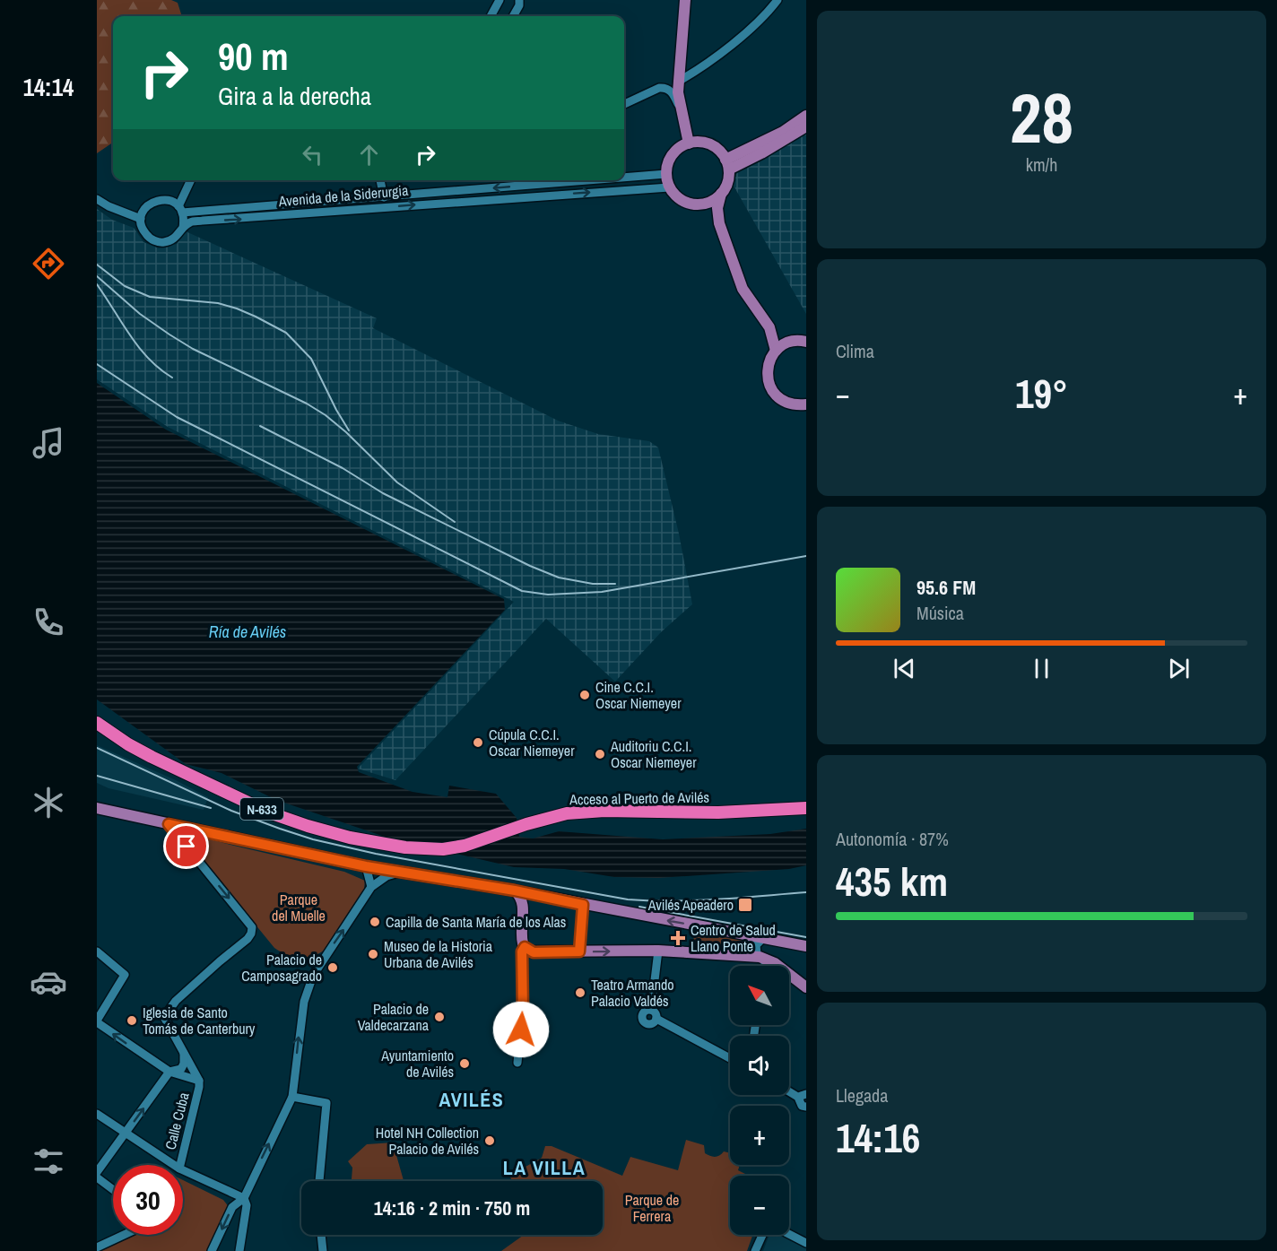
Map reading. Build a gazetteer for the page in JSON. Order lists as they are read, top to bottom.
{
  "streets": {
    "highway": ["Acceso al Puerto de Avilés", "N-633"],
    "street": ["Avenida de la Siderurgia", "Calle Cuba"]
  },
  "districts": ["AVILÉS", "LA VILLA"],
  "water": ["Ría de Avilés"],
  "parks": ["Parque del Muelle", "Parque de Ferrera"],
  "places": {
    "other": [
      "Cine C.C.I. Oscar Niemeyer",
      "Cúpula C.C.I. Oscar Niemeyer",
      "Auditoriu C.C.I. Oscar Niemeyer",
      "Capilla de Santa María de los Alas",
      "Museo de la Historia Urbana de Avilés",
      "Palacio de Camposagrado",
      "Teatro Armando Palacio Valdés",
      "Palacio de Valdecarzana",
      "Iglesia de Santo Tomás de Canterbury",
      "Ayuntamiento de Avilés",
      "Hotel NH Collection Palacio de Avilés"
    ],
    "transit": ["Avilés Apeadero"],
    "health": ["Centro de Salud Llano Ponte"]
  },
  "north": "top left",
  "page": {
    "tabs": "14:14",
    "tile": [
      ["28", "km/h"],
      "Clima",
      ["Autonomía · 87%", "435 km"],
      ["Llegada", "14:16"]
    ],
    "turn": ["90 m", "Gira a la derecha"],
    "heat": ["−", "19°", "+"],
    "song": ["95.6 FM", "Música"],
    "map_buttons": ["+", "−"],
    "limit": "30",
    "trip": "14:16 · 2 min · 750 m"
  }
}
